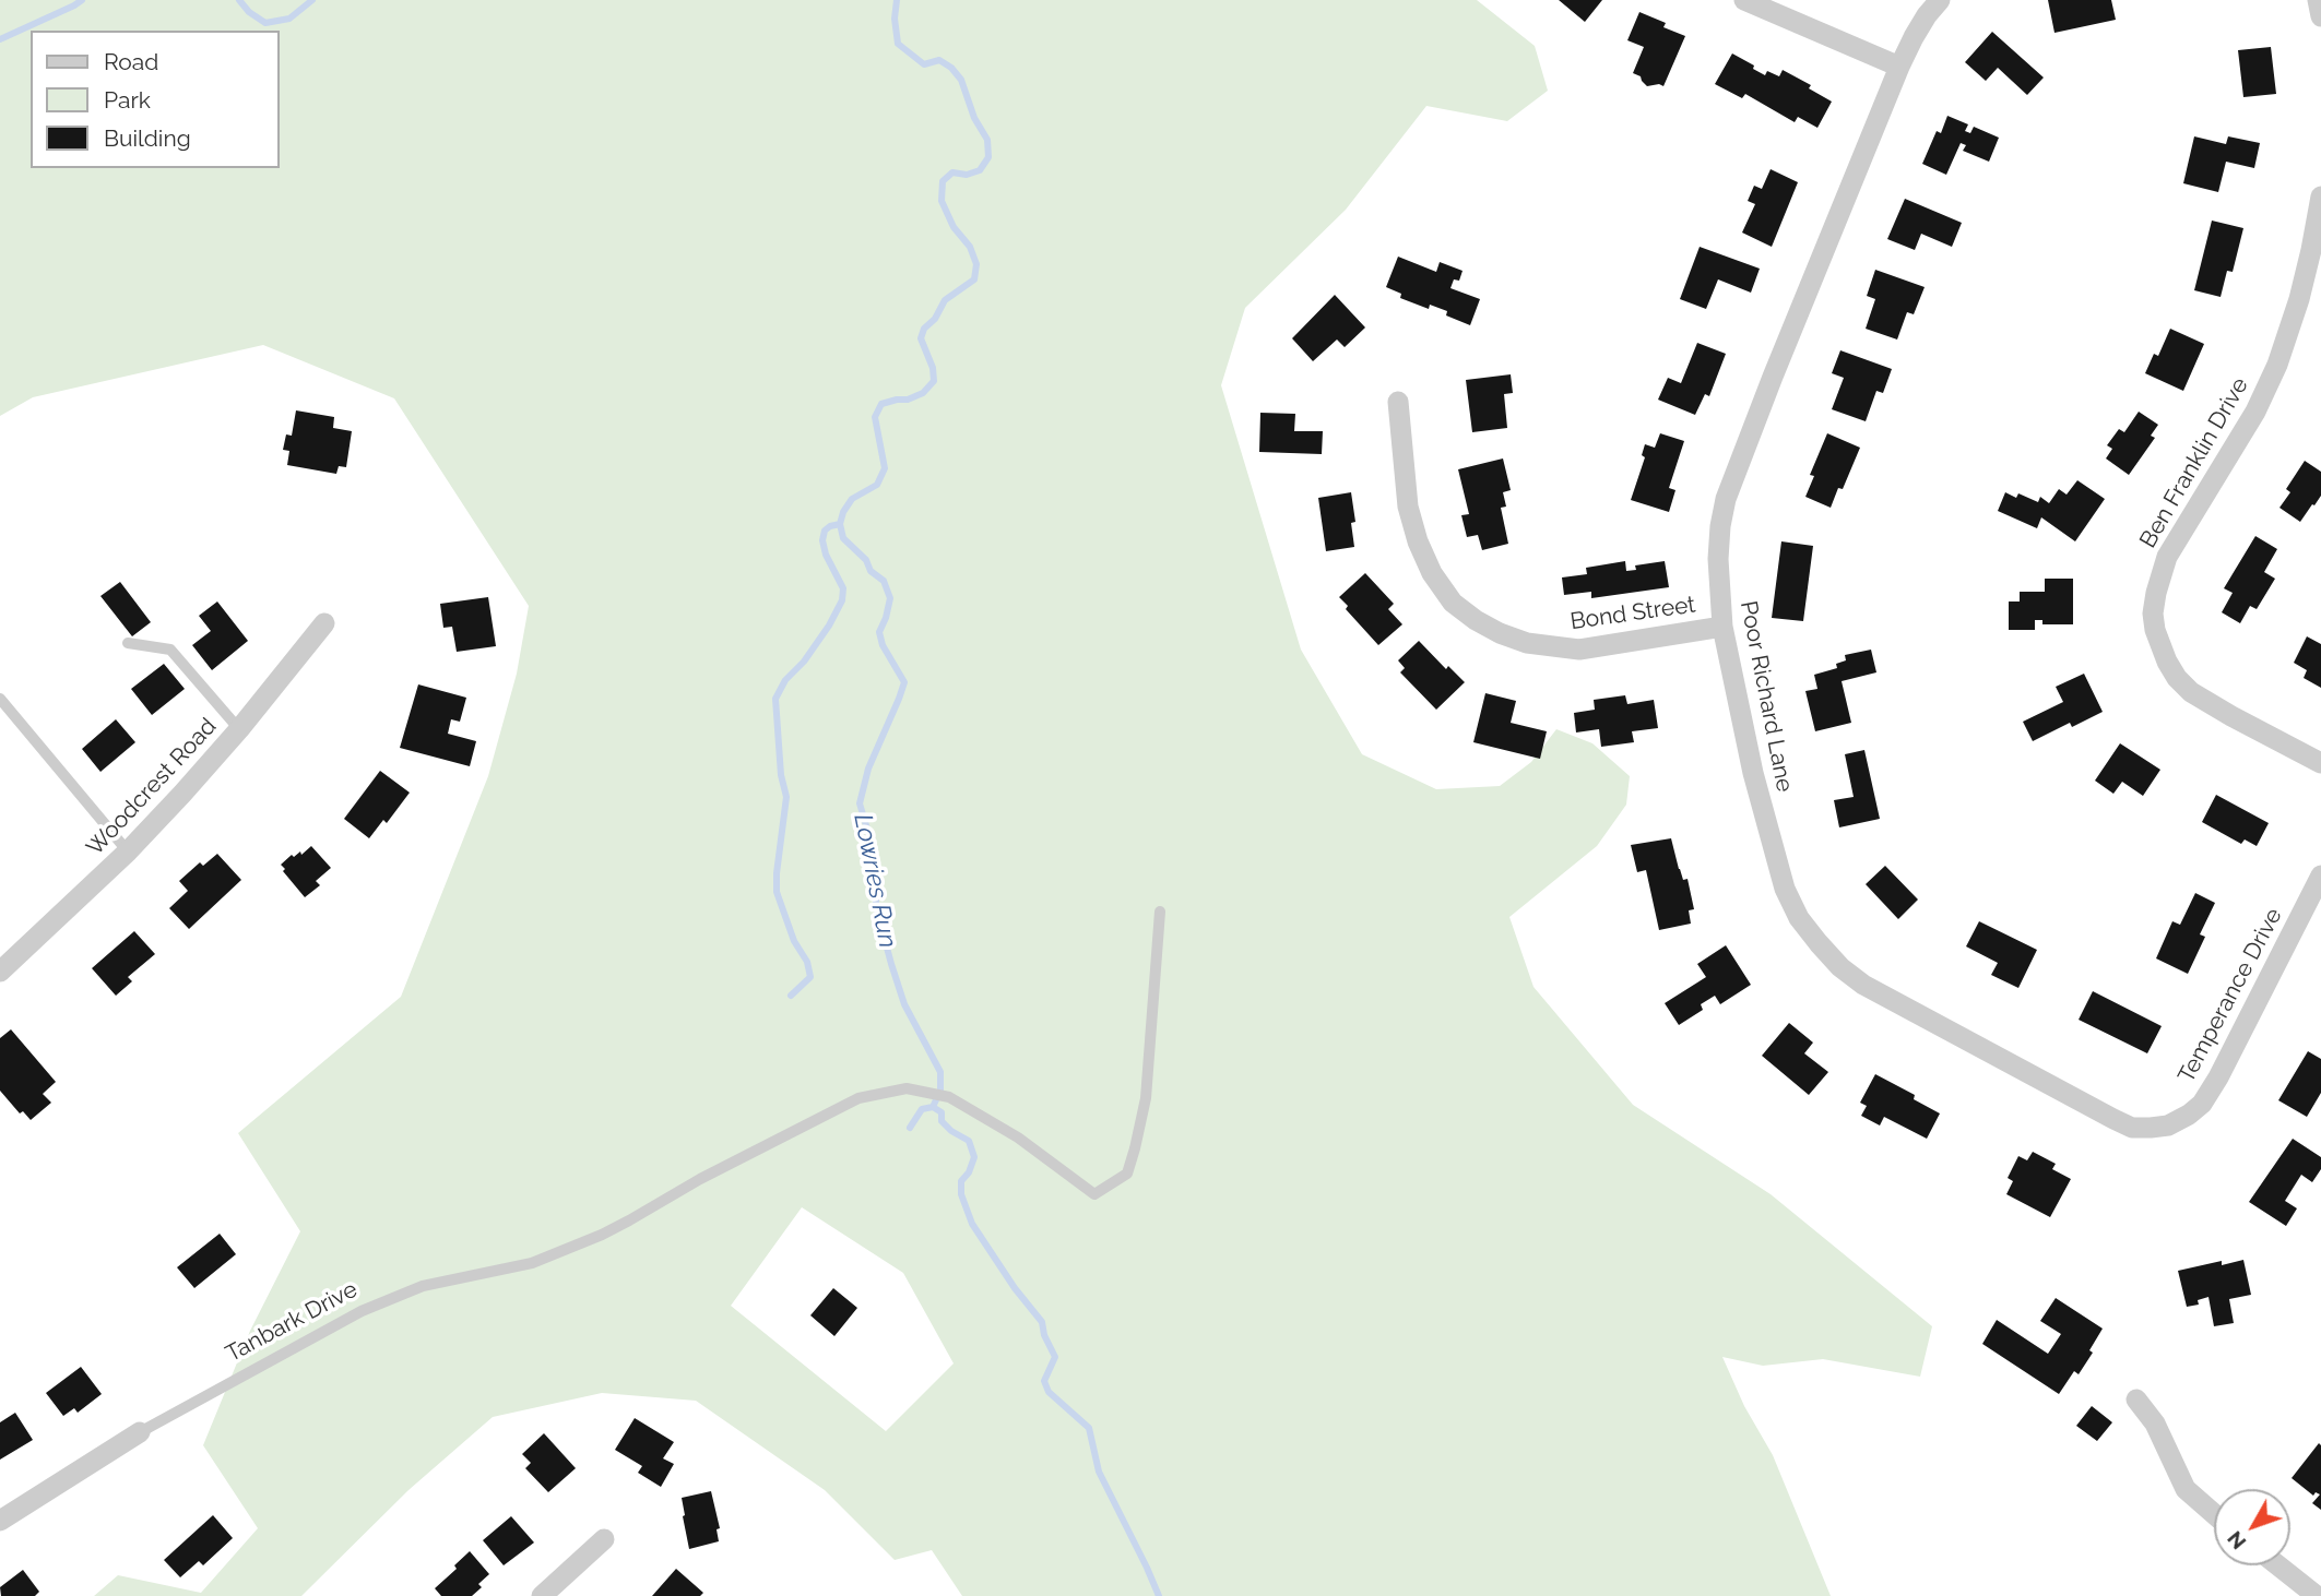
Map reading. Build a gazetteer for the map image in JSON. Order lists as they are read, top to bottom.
{
  "streets": {
    "street": [
      "Ben Franklin Drive",
      "Bond Street",
      "Poor Richard Lane",
      "Woodcrest Road",
      "Temperance Drive",
      "Tanbark Drive"
    ]
  },
  "crossings": [
    ["Bond Street", "Poor Richard Lane"],
    ["Poor Richard Lane", "Temperance Drive"]
  ],
  "water": ["Lowries Run"],
  "legend": ["Road", "Park", "Building"],
  "north": "bottom left"
}
